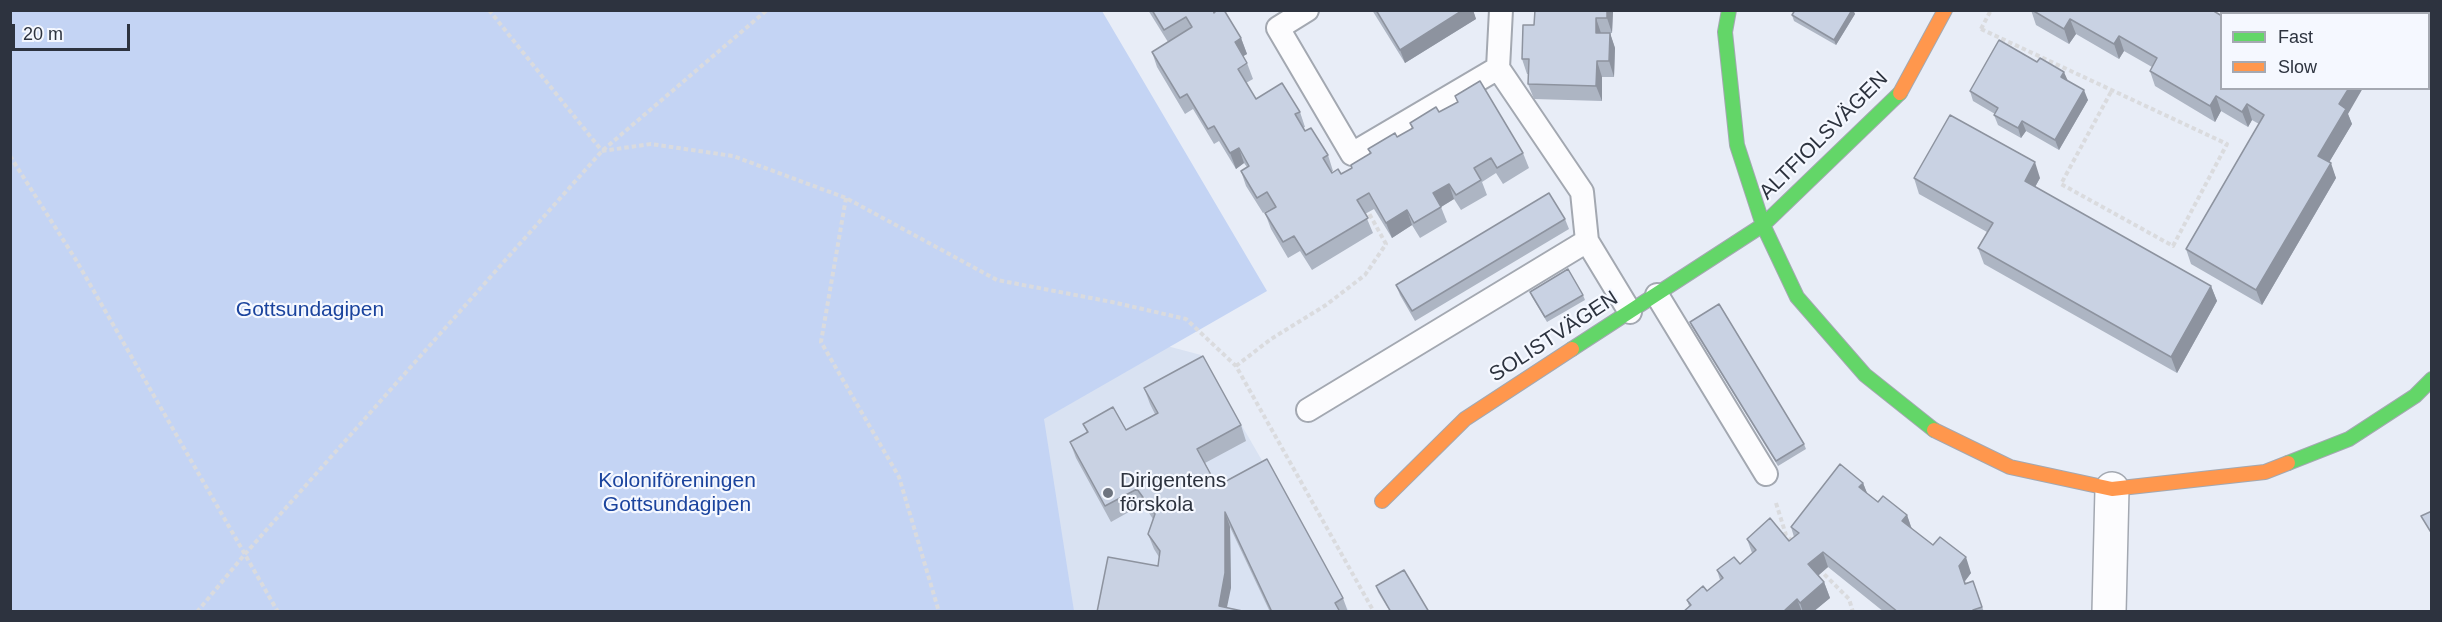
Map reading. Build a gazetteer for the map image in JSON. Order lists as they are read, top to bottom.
{
  "streets": {
    "street": ["ALTFIOLSVÄGEN", "SOLISTVÄGEN"]
  },
  "crossings": [
    ["ALTFIOLSVÄGEN", "SOLISTVÄGEN"]
  ],
  "parks": ["Gottsundagipen", "Koloniföreningen Gottsundagipen"],
  "places": ["Dirigentens förskola"],
  "legend": ["Fast", "Slow"],
  "scale_bar": "20 m"
}
